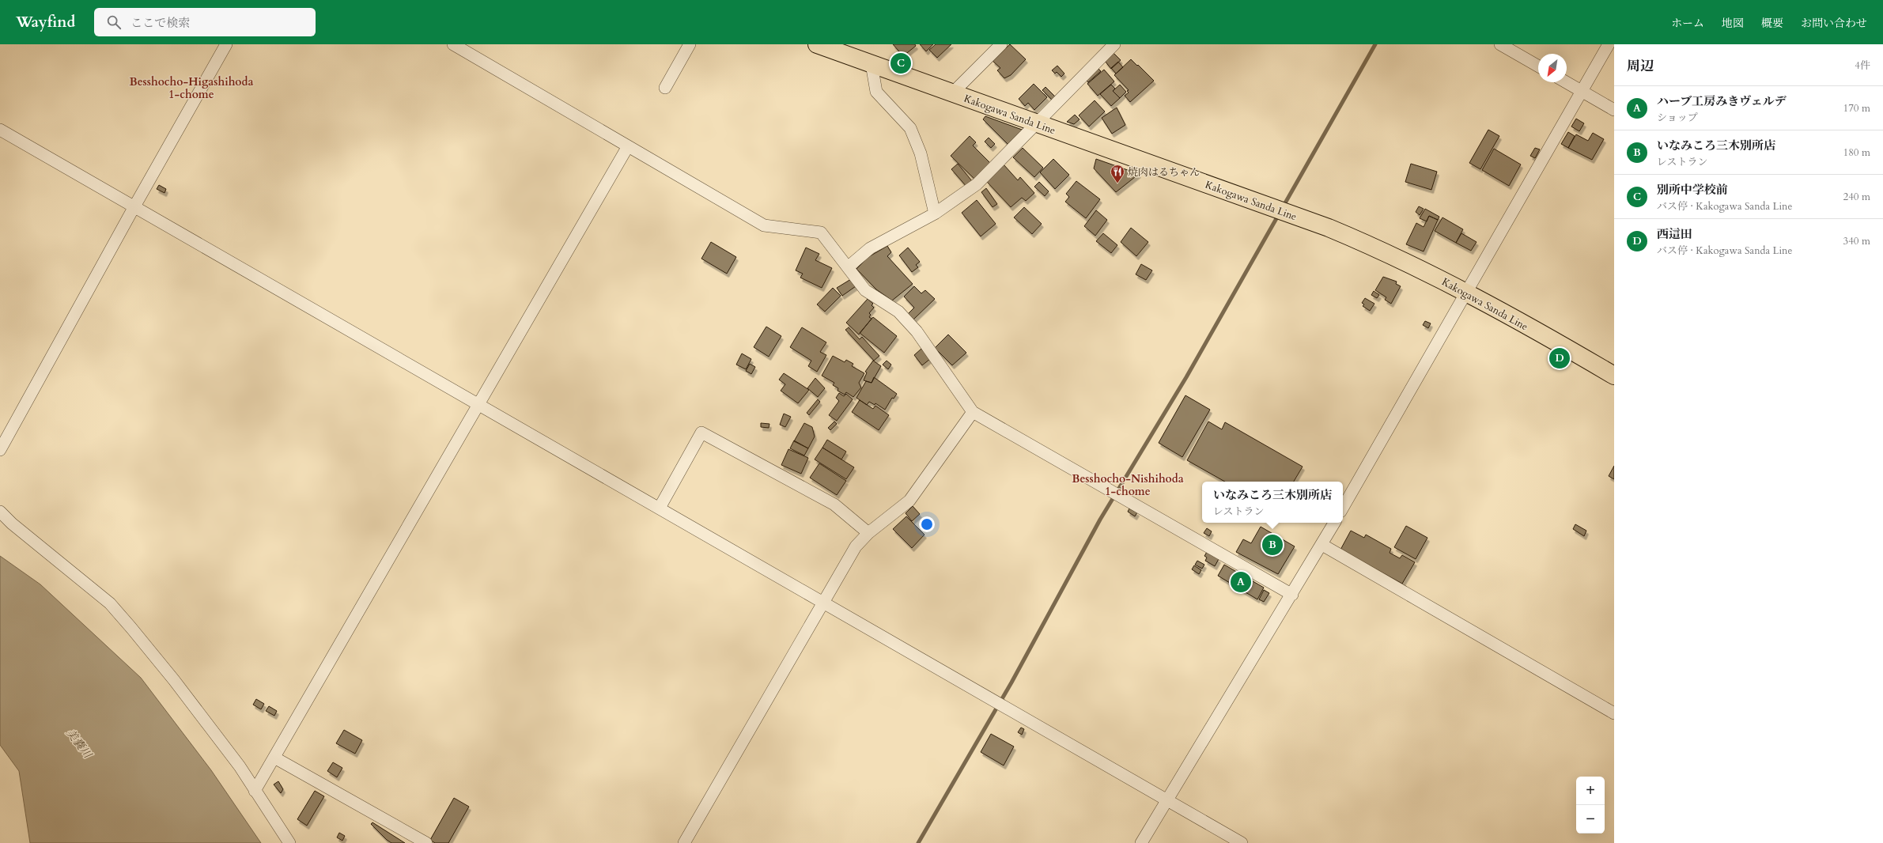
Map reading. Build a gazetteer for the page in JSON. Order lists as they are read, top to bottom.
{
  "streets": {
    "main road": ["Kakogawa Sanda Line"]
  },
  "districts": ["Besshocho-Higashihoda 1-chome", "Besshocho-Nishihoda 1-chome"],
  "water": ["美嚢川"],
  "places": {
    "restaurant": ["焼肉はるちゃん"]
  },
  "north": "bottom left",
  "page": {
    "header": "Wayfind",
    "search": "ここで検索",
    "nav": [
      "ホーム",
      "地図",
      "概要",
      "お問い合わせ"
    ],
    "heading": ["周辺", "4件"],
    "pins": [
      "C",
      "D",
      "B",
      "A"
    ],
    "list": [
      {
        "mark": "A",
        "name": "ハーブ工房みきヴェルデ",
        "note": "ショップ",
        "value": "170 m"
      },
      {
        "mark": "B",
        "name": "いなみころ三木別所店",
        "note": "レストラン",
        "value": "180 m"
      },
      {
        "mark": "C",
        "name": "別所中学校前",
        "note": "バス停 · Kakogawa Sanda Line",
        "value": "240 m"
      },
      {
        "mark": "D",
        "name": "西這田",
        "note": "バス停 · Kakogawa Sanda Line",
        "value": "340 m"
      }
    ],
    "popup": ["いなみころ三木別所店", "レストラン"],
    "map_buttons": ["+", "−"]
  }
}
